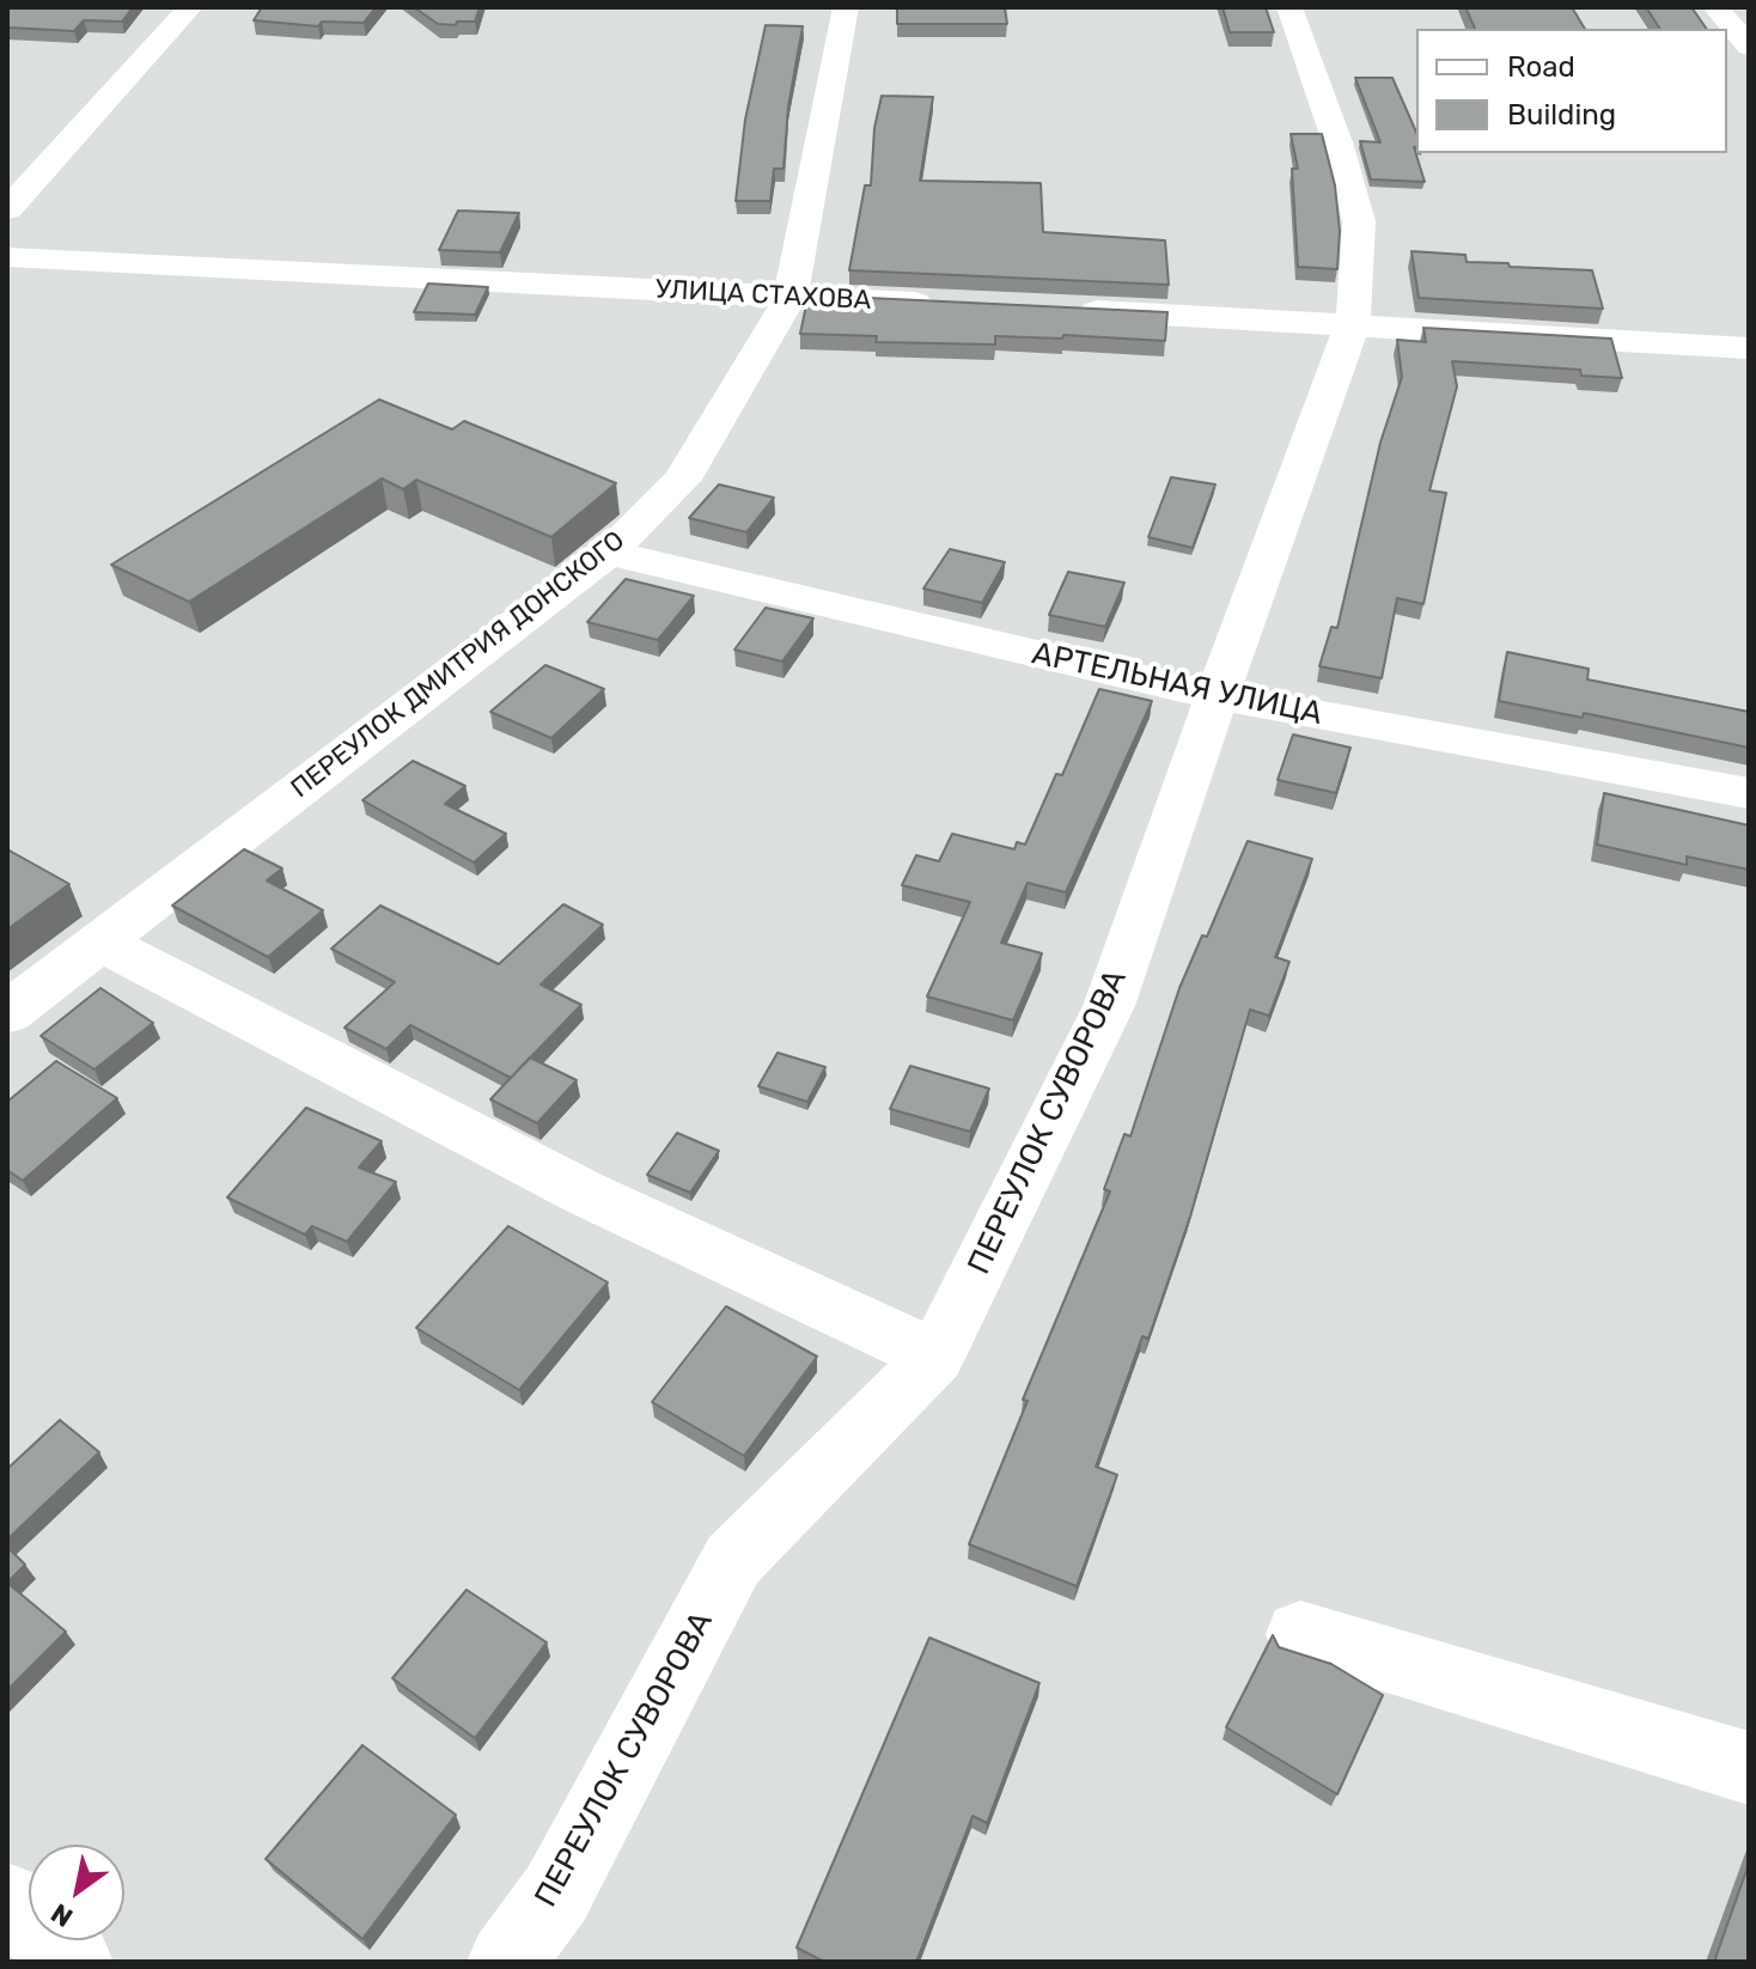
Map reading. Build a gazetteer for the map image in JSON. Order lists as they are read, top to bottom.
{
  "streets": {
    "street": [
      "УЛИЦА СТАХОВА",
      "ПЕРЕУЛОК ДМИТРИЯ ДОНСКОГО",
      "АРТЕЛЬНАЯ УЛИЦА",
      "ПЕРЕУЛОК СУВОРОВА"
    ]
  },
  "crossings": [
    ["УЛИЦА СТАХОВА", "ПЕРЕУЛОК ДМИТРИЯ ДОНСКОГО"],
    ["ПЕРЕУЛОК ДМИТРИЯ ДОНСКОГО", "АРТЕЛЬНАЯ УЛИЦА"],
    ["АРТЕЛЬНАЯ УЛИЦА", "ПЕРЕУЛОК СУВОРОВА"]
  ],
  "legend": ["Road", "Building"],
  "north": "bottom left"
}
